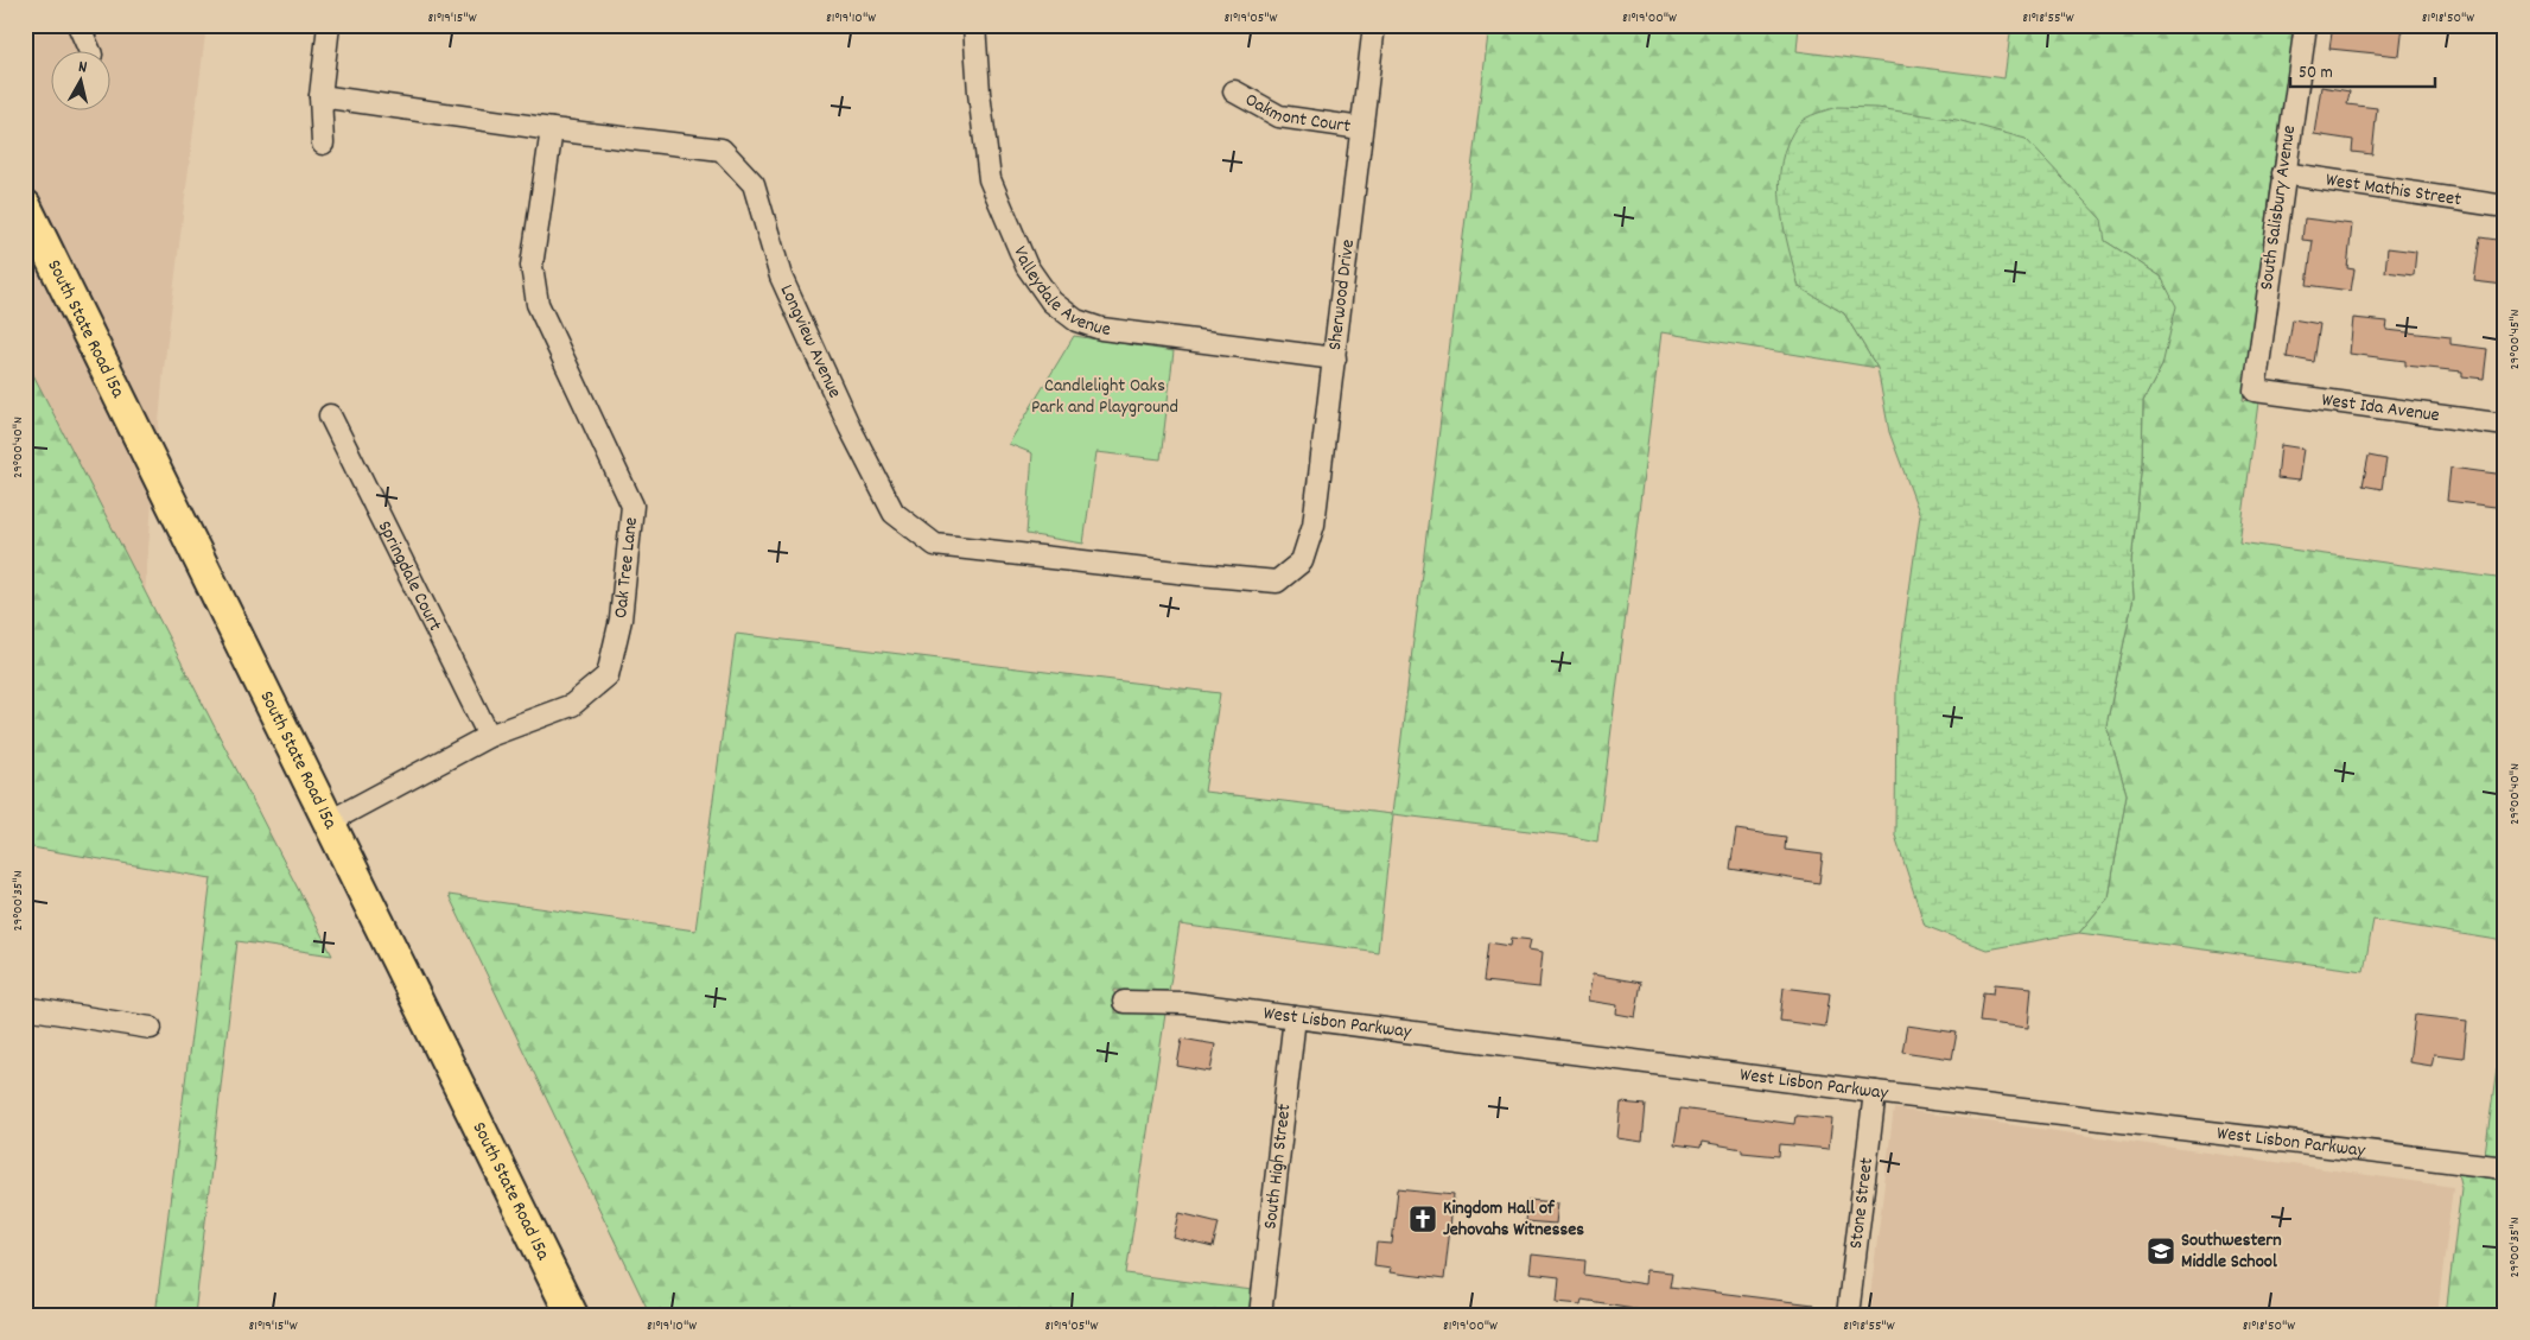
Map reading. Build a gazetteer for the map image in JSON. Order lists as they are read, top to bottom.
{
  "streets": {
    "highway": ["South State Road 15a"],
    "street": [
      "Oakmont Court",
      "West Mathis Street",
      "South Salisbury Avenue",
      "Valleydale Avenue",
      "Sherwood Drive",
      "Longview Avenue",
      "West Ida Avenue",
      "Oak Tree Lane",
      "Springdale Court",
      "West Lisbon Parkway",
      "South High Street",
      "Stone Street"
    ]
  },
  "crossings": [
    ["Oakmont Court", "Sherwood Drive"],
    ["West Mathis Street", "South Salisbury Avenue"],
    ["South Salisbury Avenue", "West Ida Avenue"],
    ["Valleydale Avenue", "Sherwood Drive"],
    ["Sherwood Drive", "Longview Avenue"],
    ["South State Road 15a", "Oak Tree Lane"],
    ["Longview Avenue", "Oak Tree Lane"],
    ["Oak Tree Lane", "Springdale Court"],
    ["West Lisbon Parkway", "South High Street"],
    ["West Lisbon Parkway", "Stone Street"]
  ],
  "parks": ["Candlelight Oaks Park and Playground"],
  "places": {
    "church": ["Kingdom Hall of Jehovahs Witnesses"],
    "school or university": ["Southwestern Middle School"]
  },
  "scale_bar": "50 m",
  "north": "top",
  "coordinates": [
    "81°19'15\"W",
    "81°19'10\"W",
    "81°19'05\"W",
    "81°19'00\"W",
    "81°18'55\"W",
    "81°18'50\"W",
    "29°00'45\"N",
    "29°00'40\"N",
    "29°00'35\"N"
  ]
}
